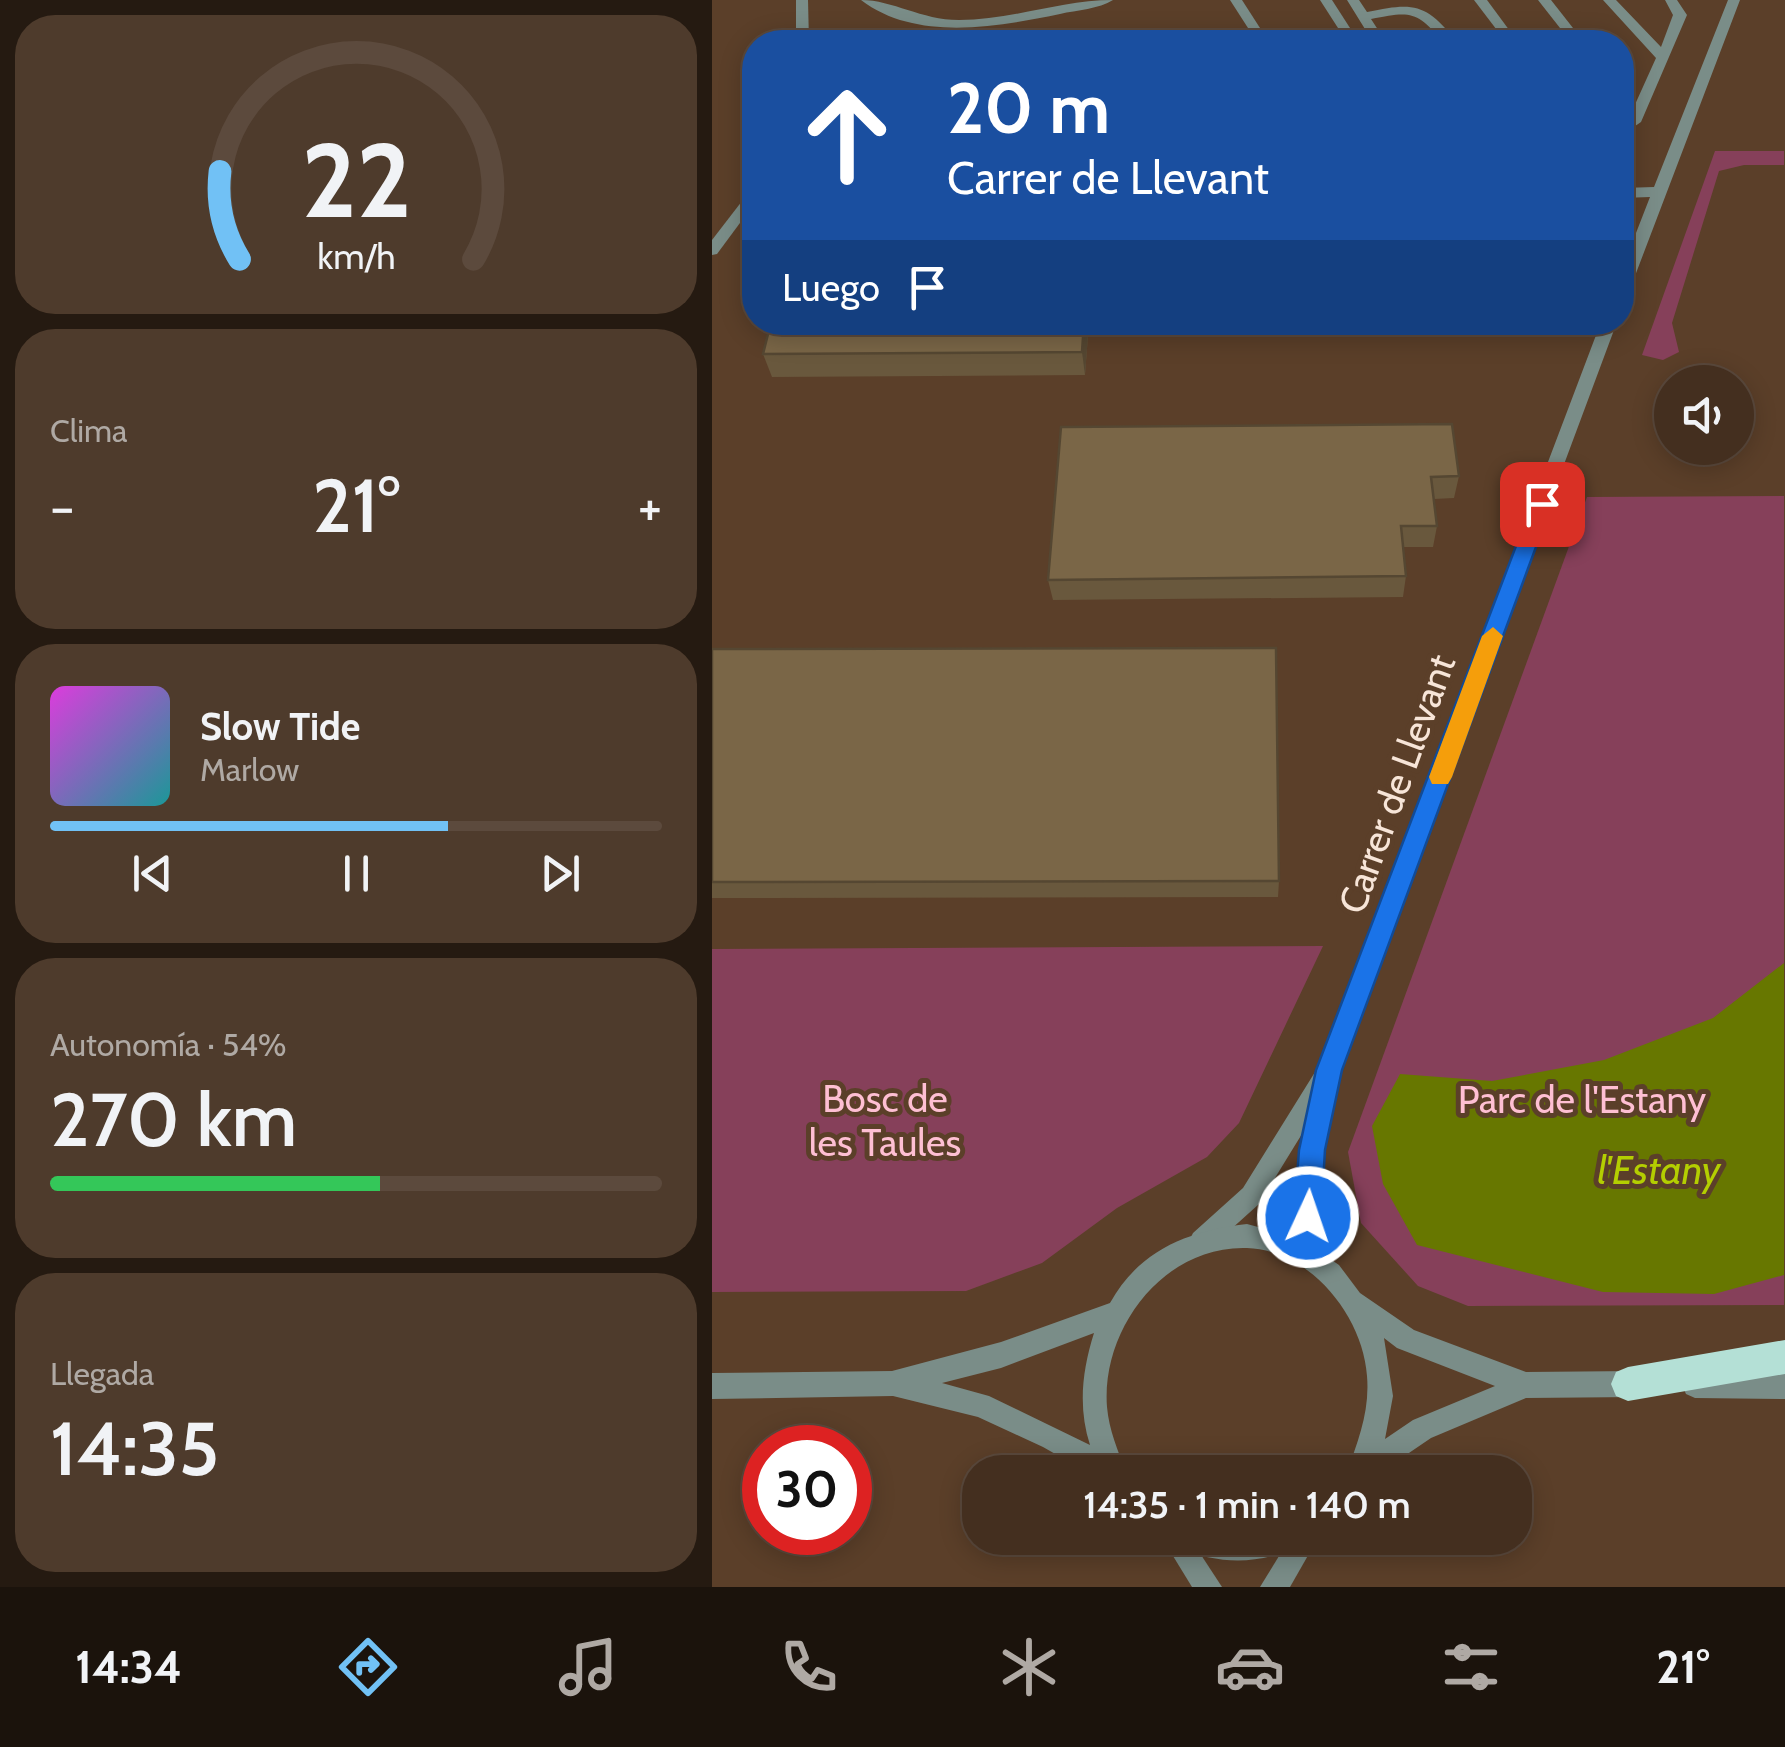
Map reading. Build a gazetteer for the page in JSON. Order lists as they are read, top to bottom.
{
  "streets": {
    "street": ["Carrer de Llevant"]
  },
  "water": ["l'Estany"],
  "parks": ["Bosc de les Taules", "Parc de l'Estany"],
  "page": {
    "turn": ["20 m", "Carrer de Llevant"],
    "then": "Luego",
    "tile": [
      "Clima",
      ["Autonomía · 54%", "270 km"],
      ["Llegada", "14:35"]
    ],
    "heat": ["−", "21°", "+"],
    "song": ["Slow Tide", "Marlow"],
    "limit": "30",
    "trip": "14:35 · 1 min · 140 m",
    "tabs": ["14:34", "21°"],
    "gauge": ["22", "km/h"]
  }
}
